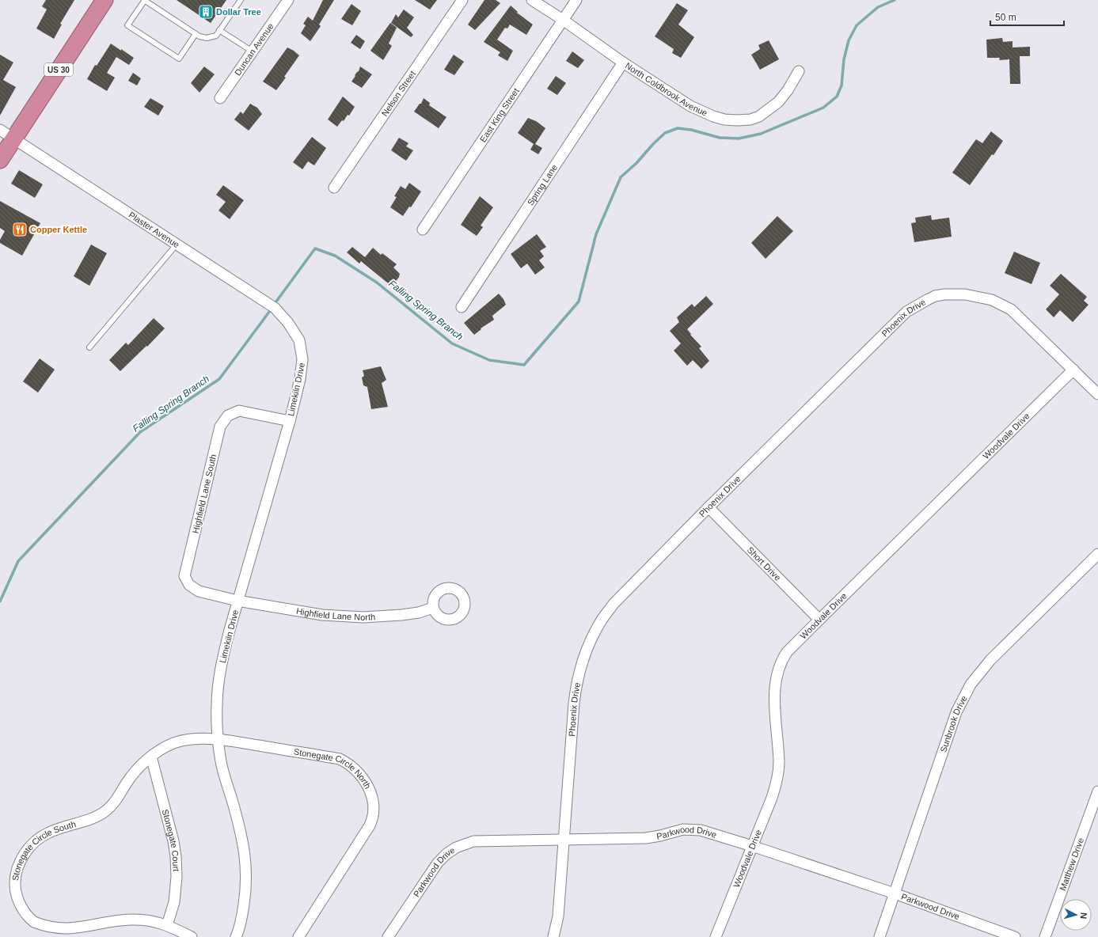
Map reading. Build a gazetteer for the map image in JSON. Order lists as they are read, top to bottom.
{
  "streets": {
    "highway": ["US 30"],
    "street": [
      "Duncan Avenue",
      "North Coldbrook Avenue",
      "Nelson Street",
      "East King Street",
      "Spring Lane",
      "Plaster Avenue",
      "Phoenix Drive",
      "Limekiln Drive",
      "Woodvale Drive",
      "Highfield Lane South",
      "Short Drive",
      "Highfield Lane North",
      "Sunbrook Drive",
      "Stonegate Circle North",
      "Parkwood Drive",
      "Stonegate Court",
      "Stonegate Circle South",
      "Matthew Drive"
    ]
  },
  "crossings": [
    ["US 30", "Plaster Avenue"],
    ["North Coldbrook Avenue", "East King Street"],
    ["North Coldbrook Avenue", "Spring Lane"],
    ["Plaster Avenue", "Limekiln Drive"],
    ["Phoenix Drive", "Woodvale Drive"],
    ["Phoenix Drive", "Short Drive"],
    ["Phoenix Drive", "Parkwood Drive"],
    ["Limekiln Drive", "Highfield Lane South"],
    ["Limekiln Drive", "Highfield Lane North"],
    ["Limekiln Drive", "Stonegate Circle North"],
    ["Limekiln Drive", "Stonegate Circle South"],
    ["Woodvale Drive", "Short Drive"],
    ["Woodvale Drive", "Parkwood Drive"],
    ["Highfield Lane South", "Highfield Lane North"],
    ["Sunbrook Drive", "Parkwood Drive"],
    ["Stonegate Circle North", "Stonegate Circle South"],
    ["Stonegate Court", "Stonegate Circle South"]
  ],
  "water": ["Falling Spring Branch"],
  "places": {
    "building": ["Dollar Tree"],
    "restaurant": ["Copper Kettle"]
  },
  "scale_bar": "50 m",
  "north": "right"
}
